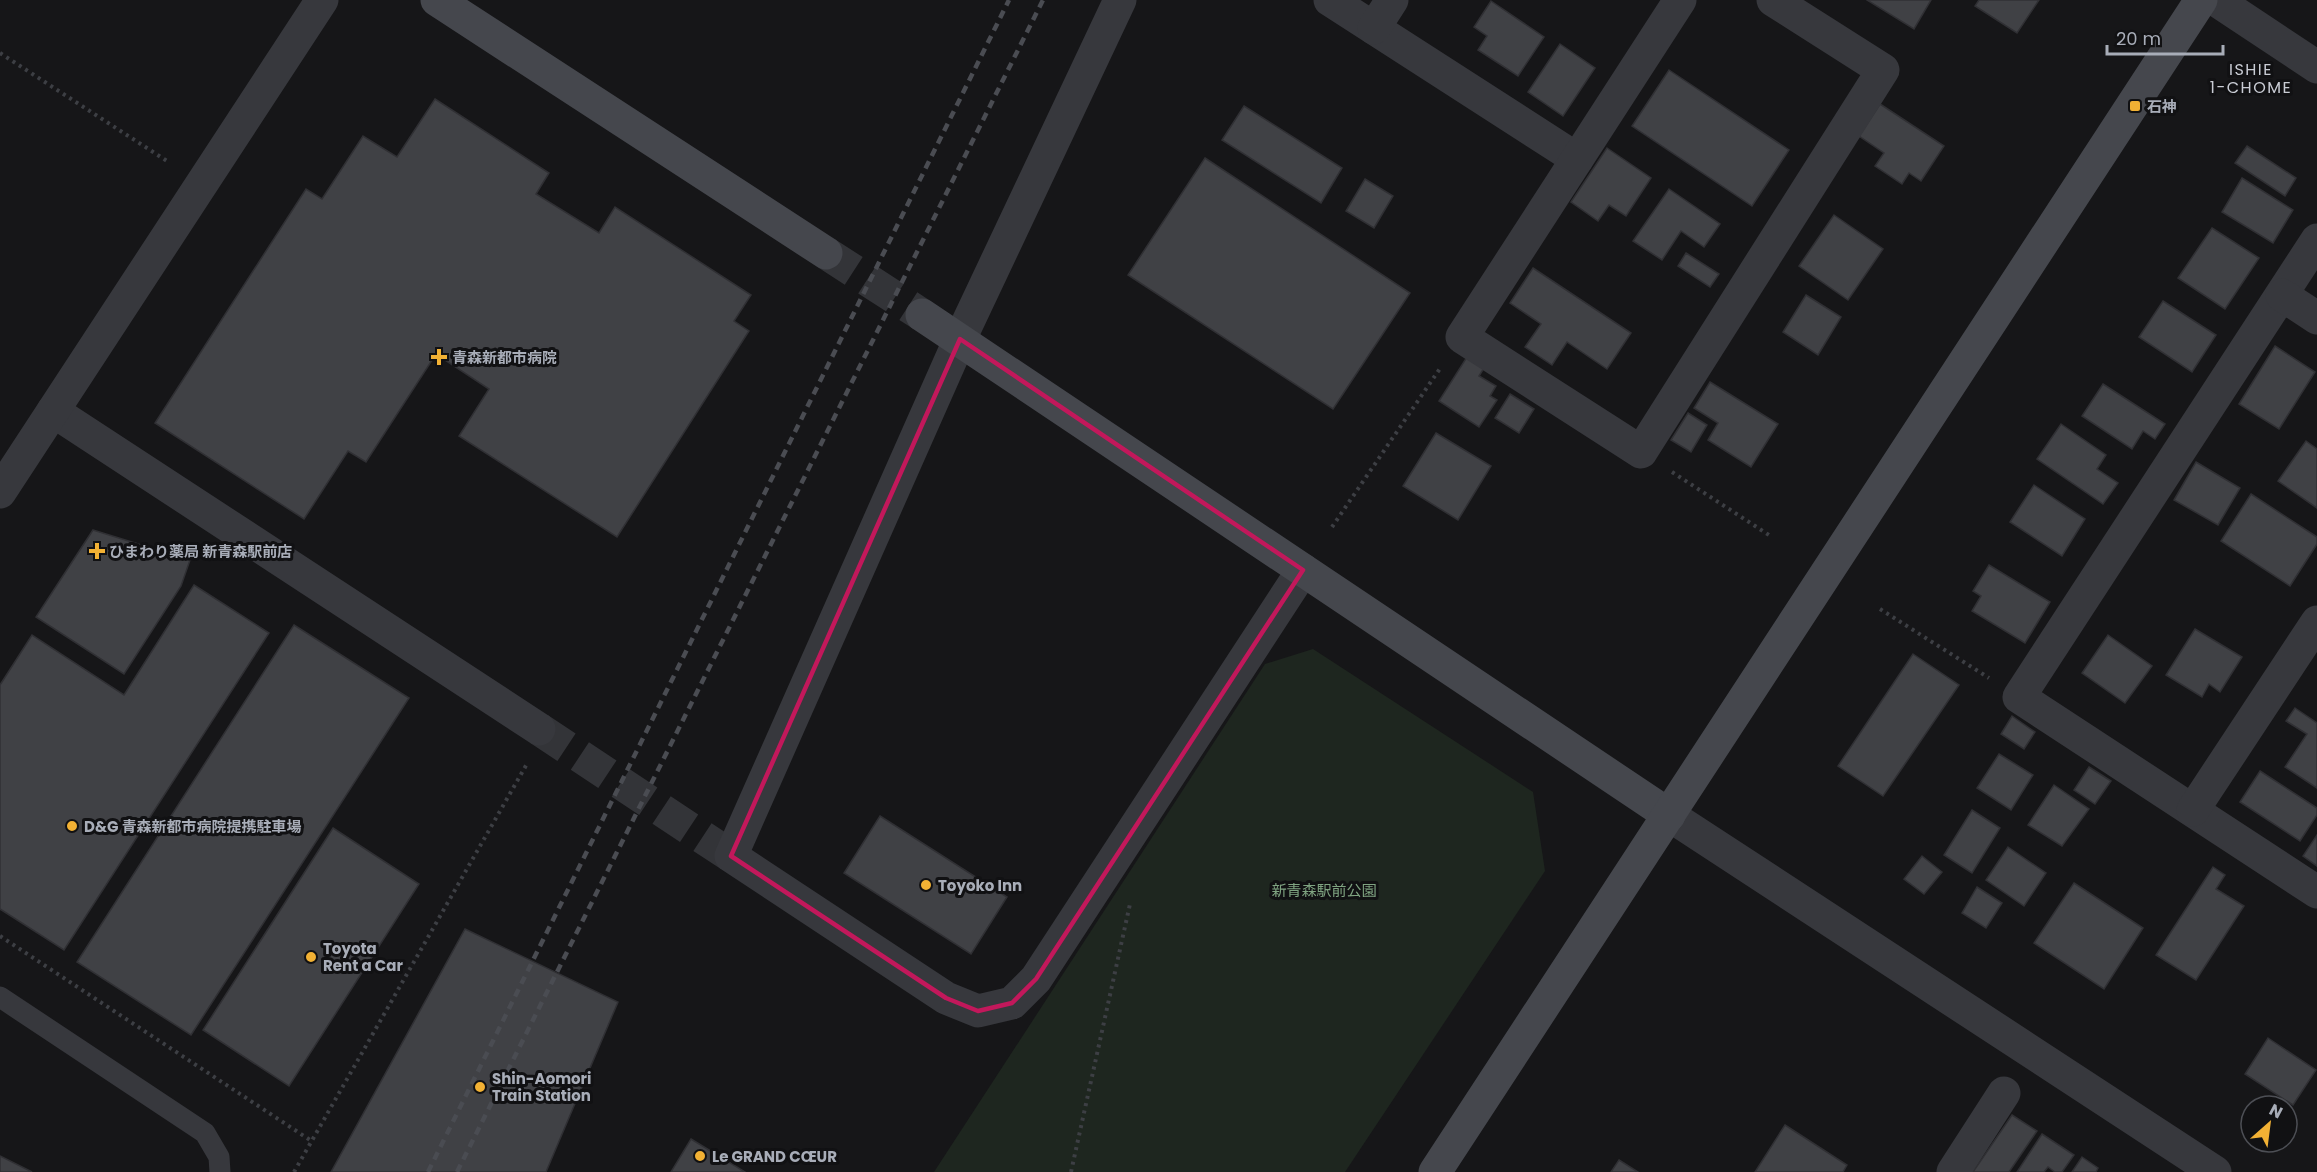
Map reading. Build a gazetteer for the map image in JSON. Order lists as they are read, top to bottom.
{
  "districts": ["ISHIE 1-CHOME"],
  "parks": ["新青森駅前公園"],
  "places": {
    "transit": ["石神"],
    "health": ["青森新都市病院", "ひまわり薬局 新青森駅前店"],
    "other": [
      "D&G 青森新都市病院提携駐車場",
      "Toyoko Inn",
      "Toyota Rent a Car",
      "Shin-Aomori Train Station",
      "Le GRAND CŒUR"
    ]
  },
  "scale_bar": "20 m",
  "north": "top right"
}
